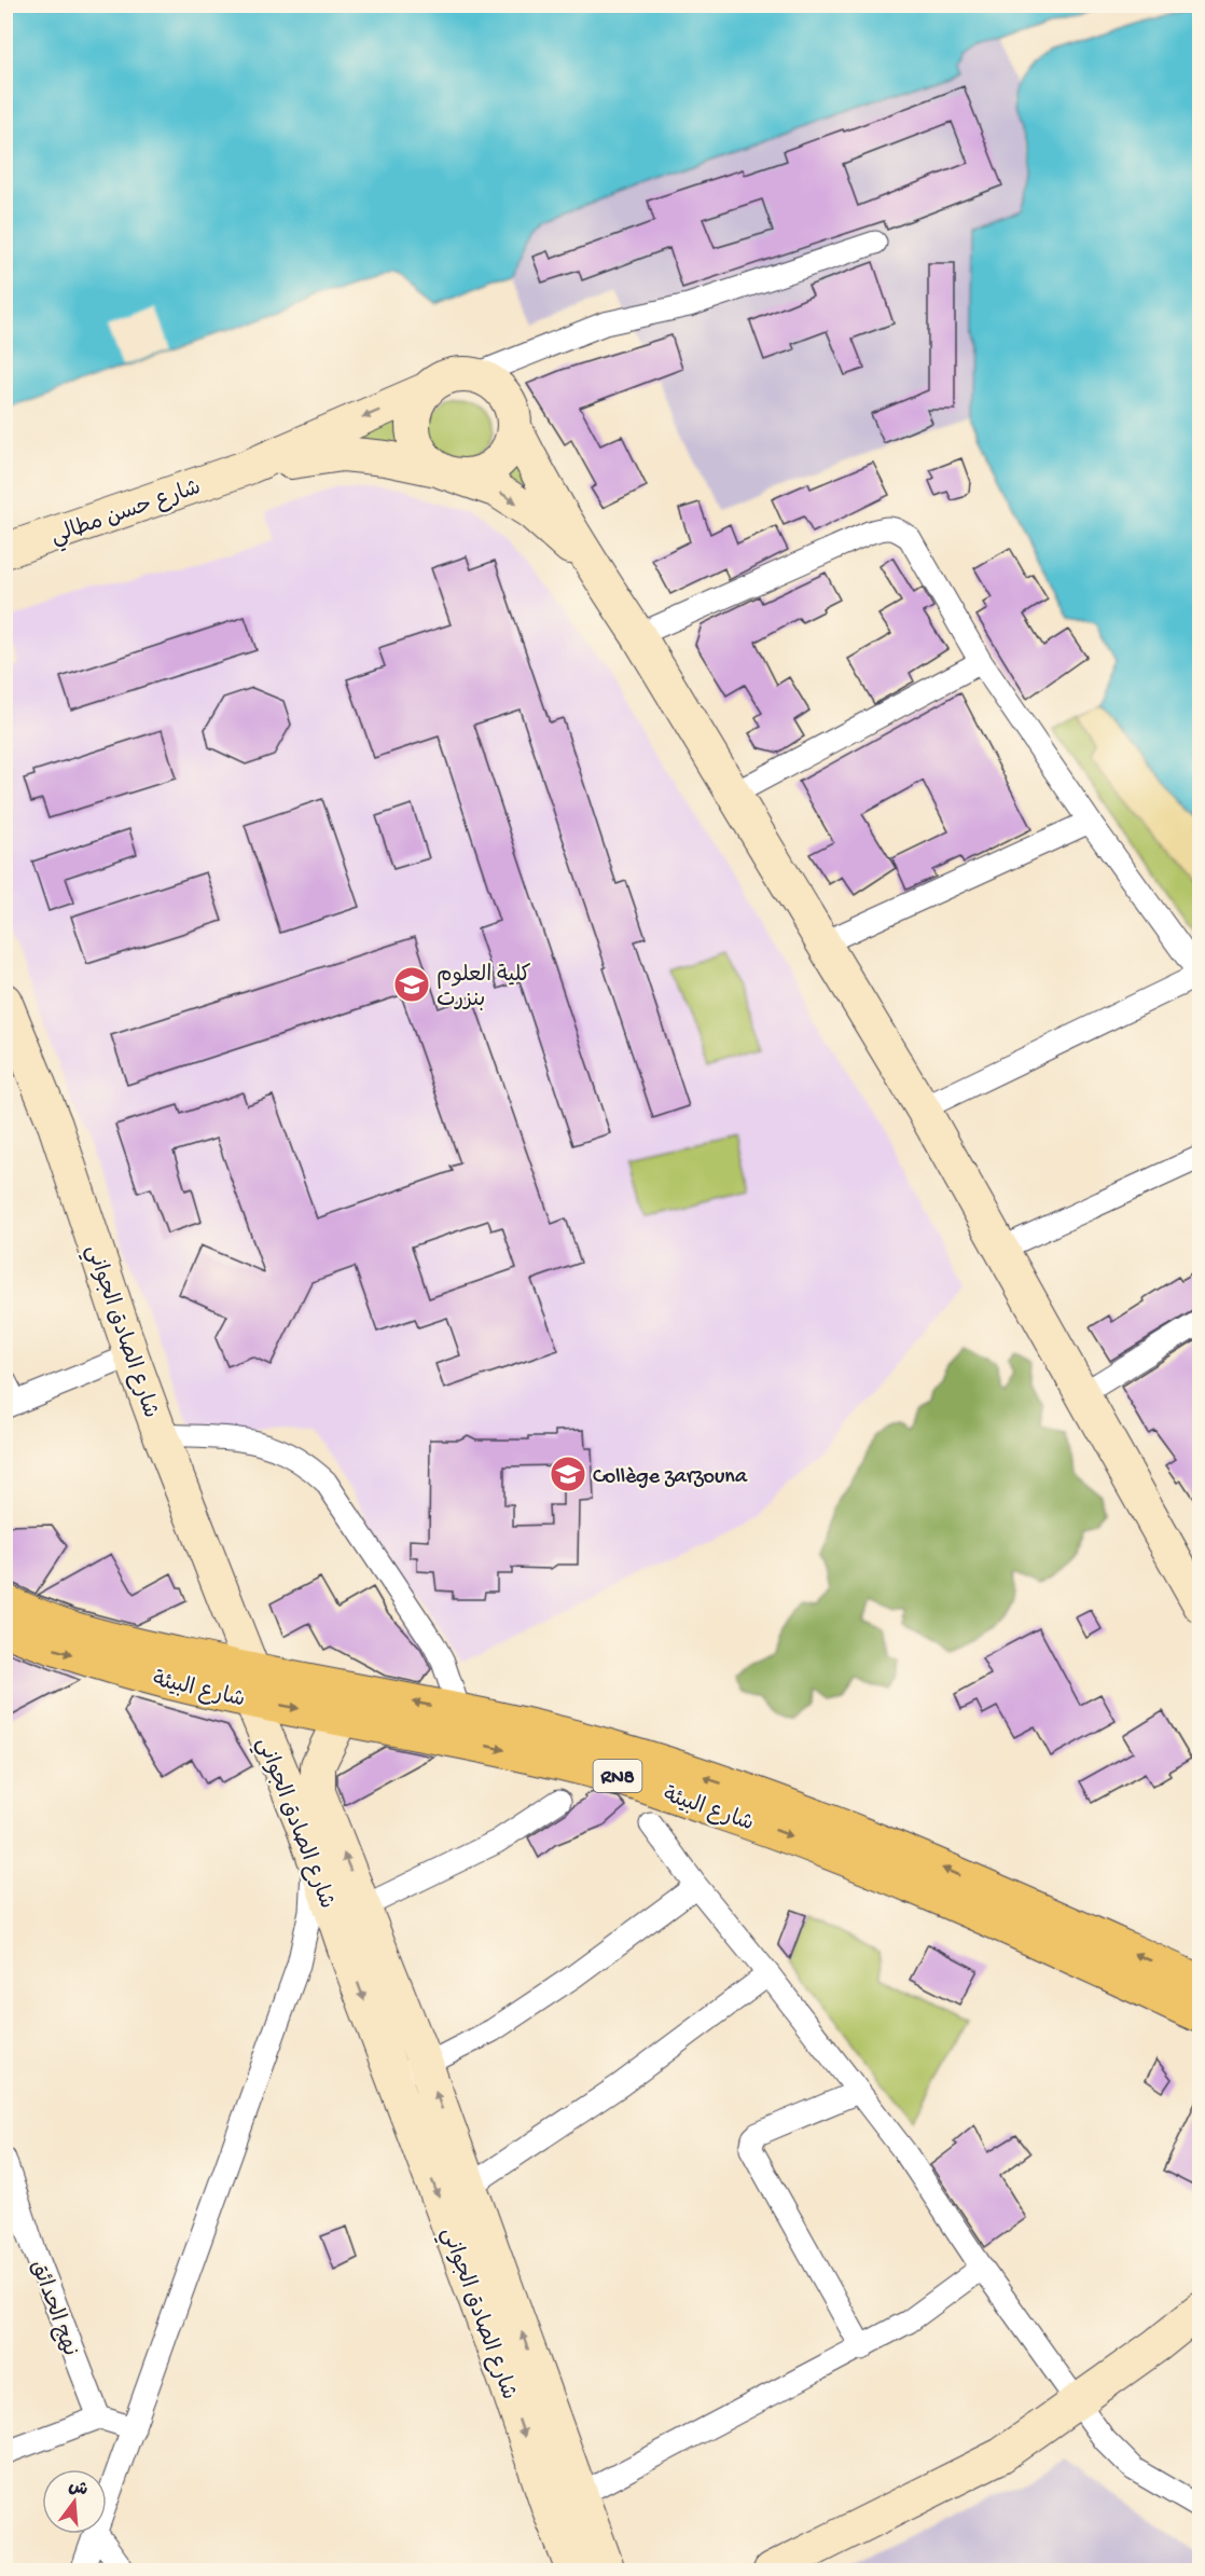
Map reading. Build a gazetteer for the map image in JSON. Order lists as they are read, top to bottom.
{
  "streets": {
    "main road": ["شارع البيئة", "RN8"],
    "street": ["شارع حسن مطالي", "شارع الصادق الجواني", "نهج الحدائق"]
  },
  "crossings": [
    ["شارع الصادق الجواني", "شارع البيئة"]
  ],
  "places": {
    "school or university": ["كلية العلوم بنزرت", "Collège zarzouna"]
  },
  "north": "top"
}
